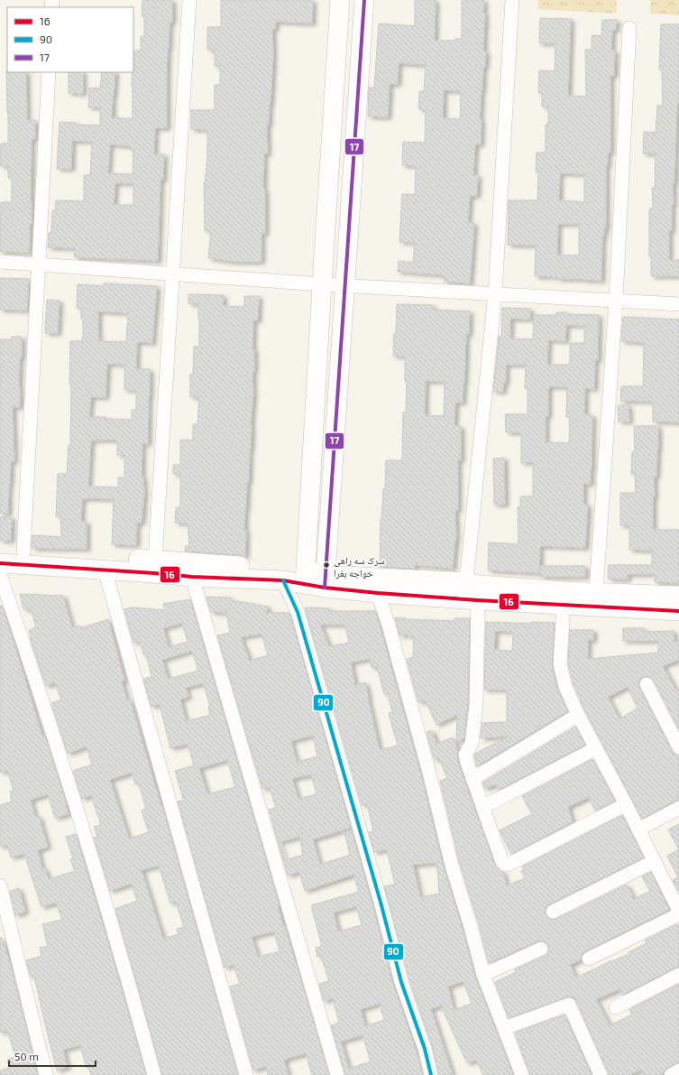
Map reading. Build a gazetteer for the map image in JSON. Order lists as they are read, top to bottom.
{
  "places": ["سرک سه راهی خواجه بغرا"],
  "lines": ["transit line 17", "transit line 16", "transit line 90"],
  "legend": ["16", "90", "17"],
  "scale_bar": "50 m"
}
